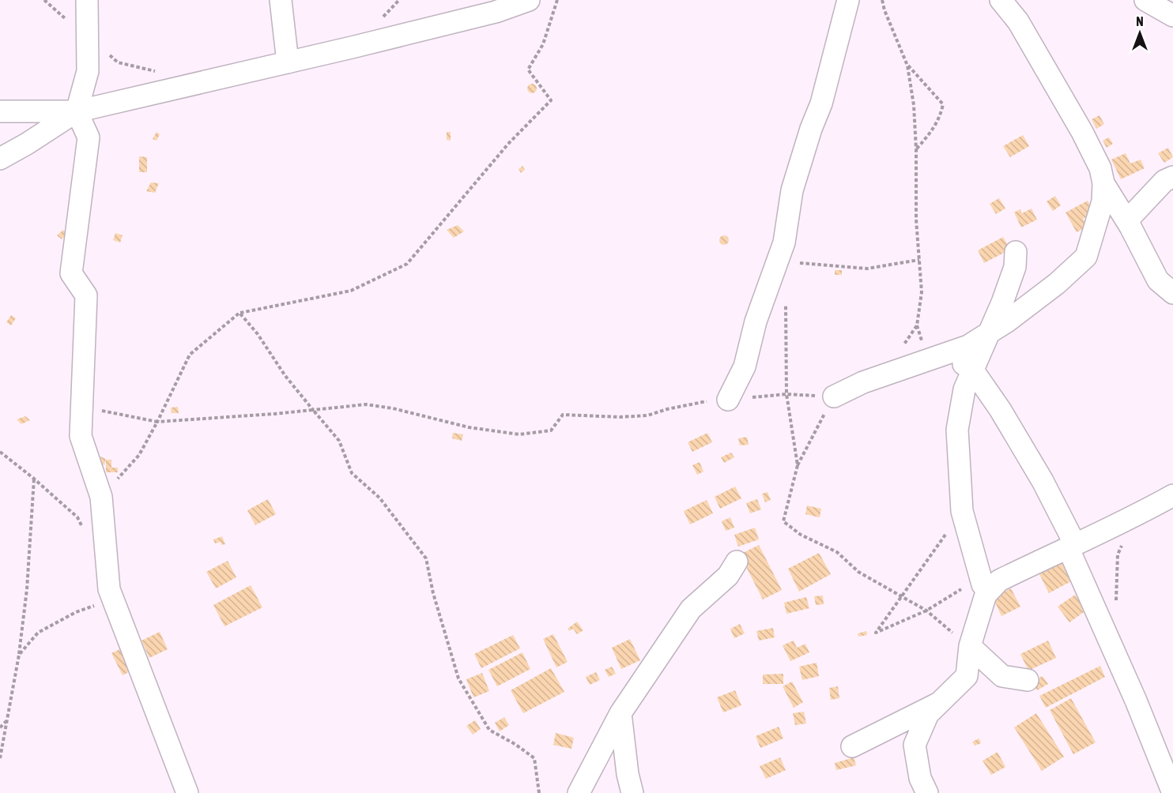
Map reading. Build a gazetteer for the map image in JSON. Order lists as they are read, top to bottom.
{
  "north": "top"
}
